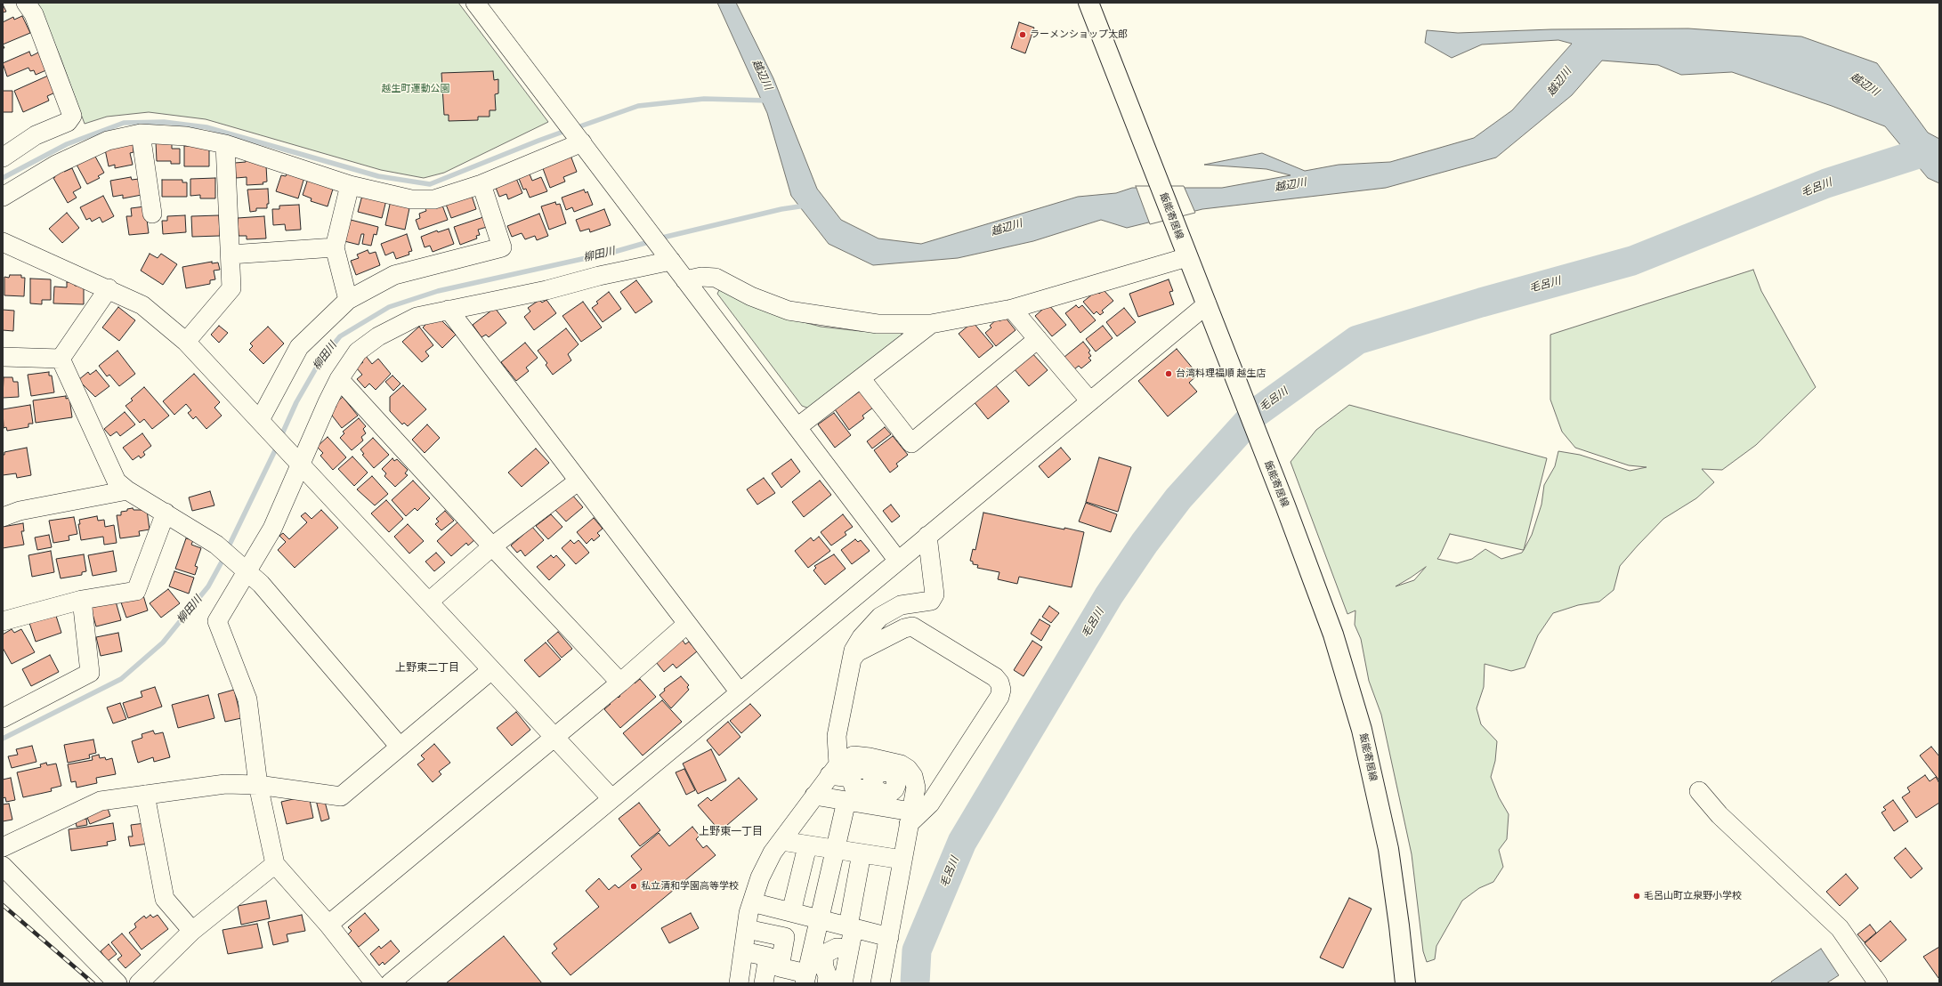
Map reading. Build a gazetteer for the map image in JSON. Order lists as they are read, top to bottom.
{
  "streets": {
    "main road": ["飯能寄居線"]
  },
  "districts": ["上野東二丁目", "上野東一丁目"],
  "water": ["越辺川", "毛呂川", "柳田川"],
  "parks": ["越生町運動公園"],
  "places": [
    "ラーメンショップ太郎",
    "台湾料理福順 越生店",
    "私立清和学園高等学校",
    "毛呂山町立泉野小学校"
  ]
}
